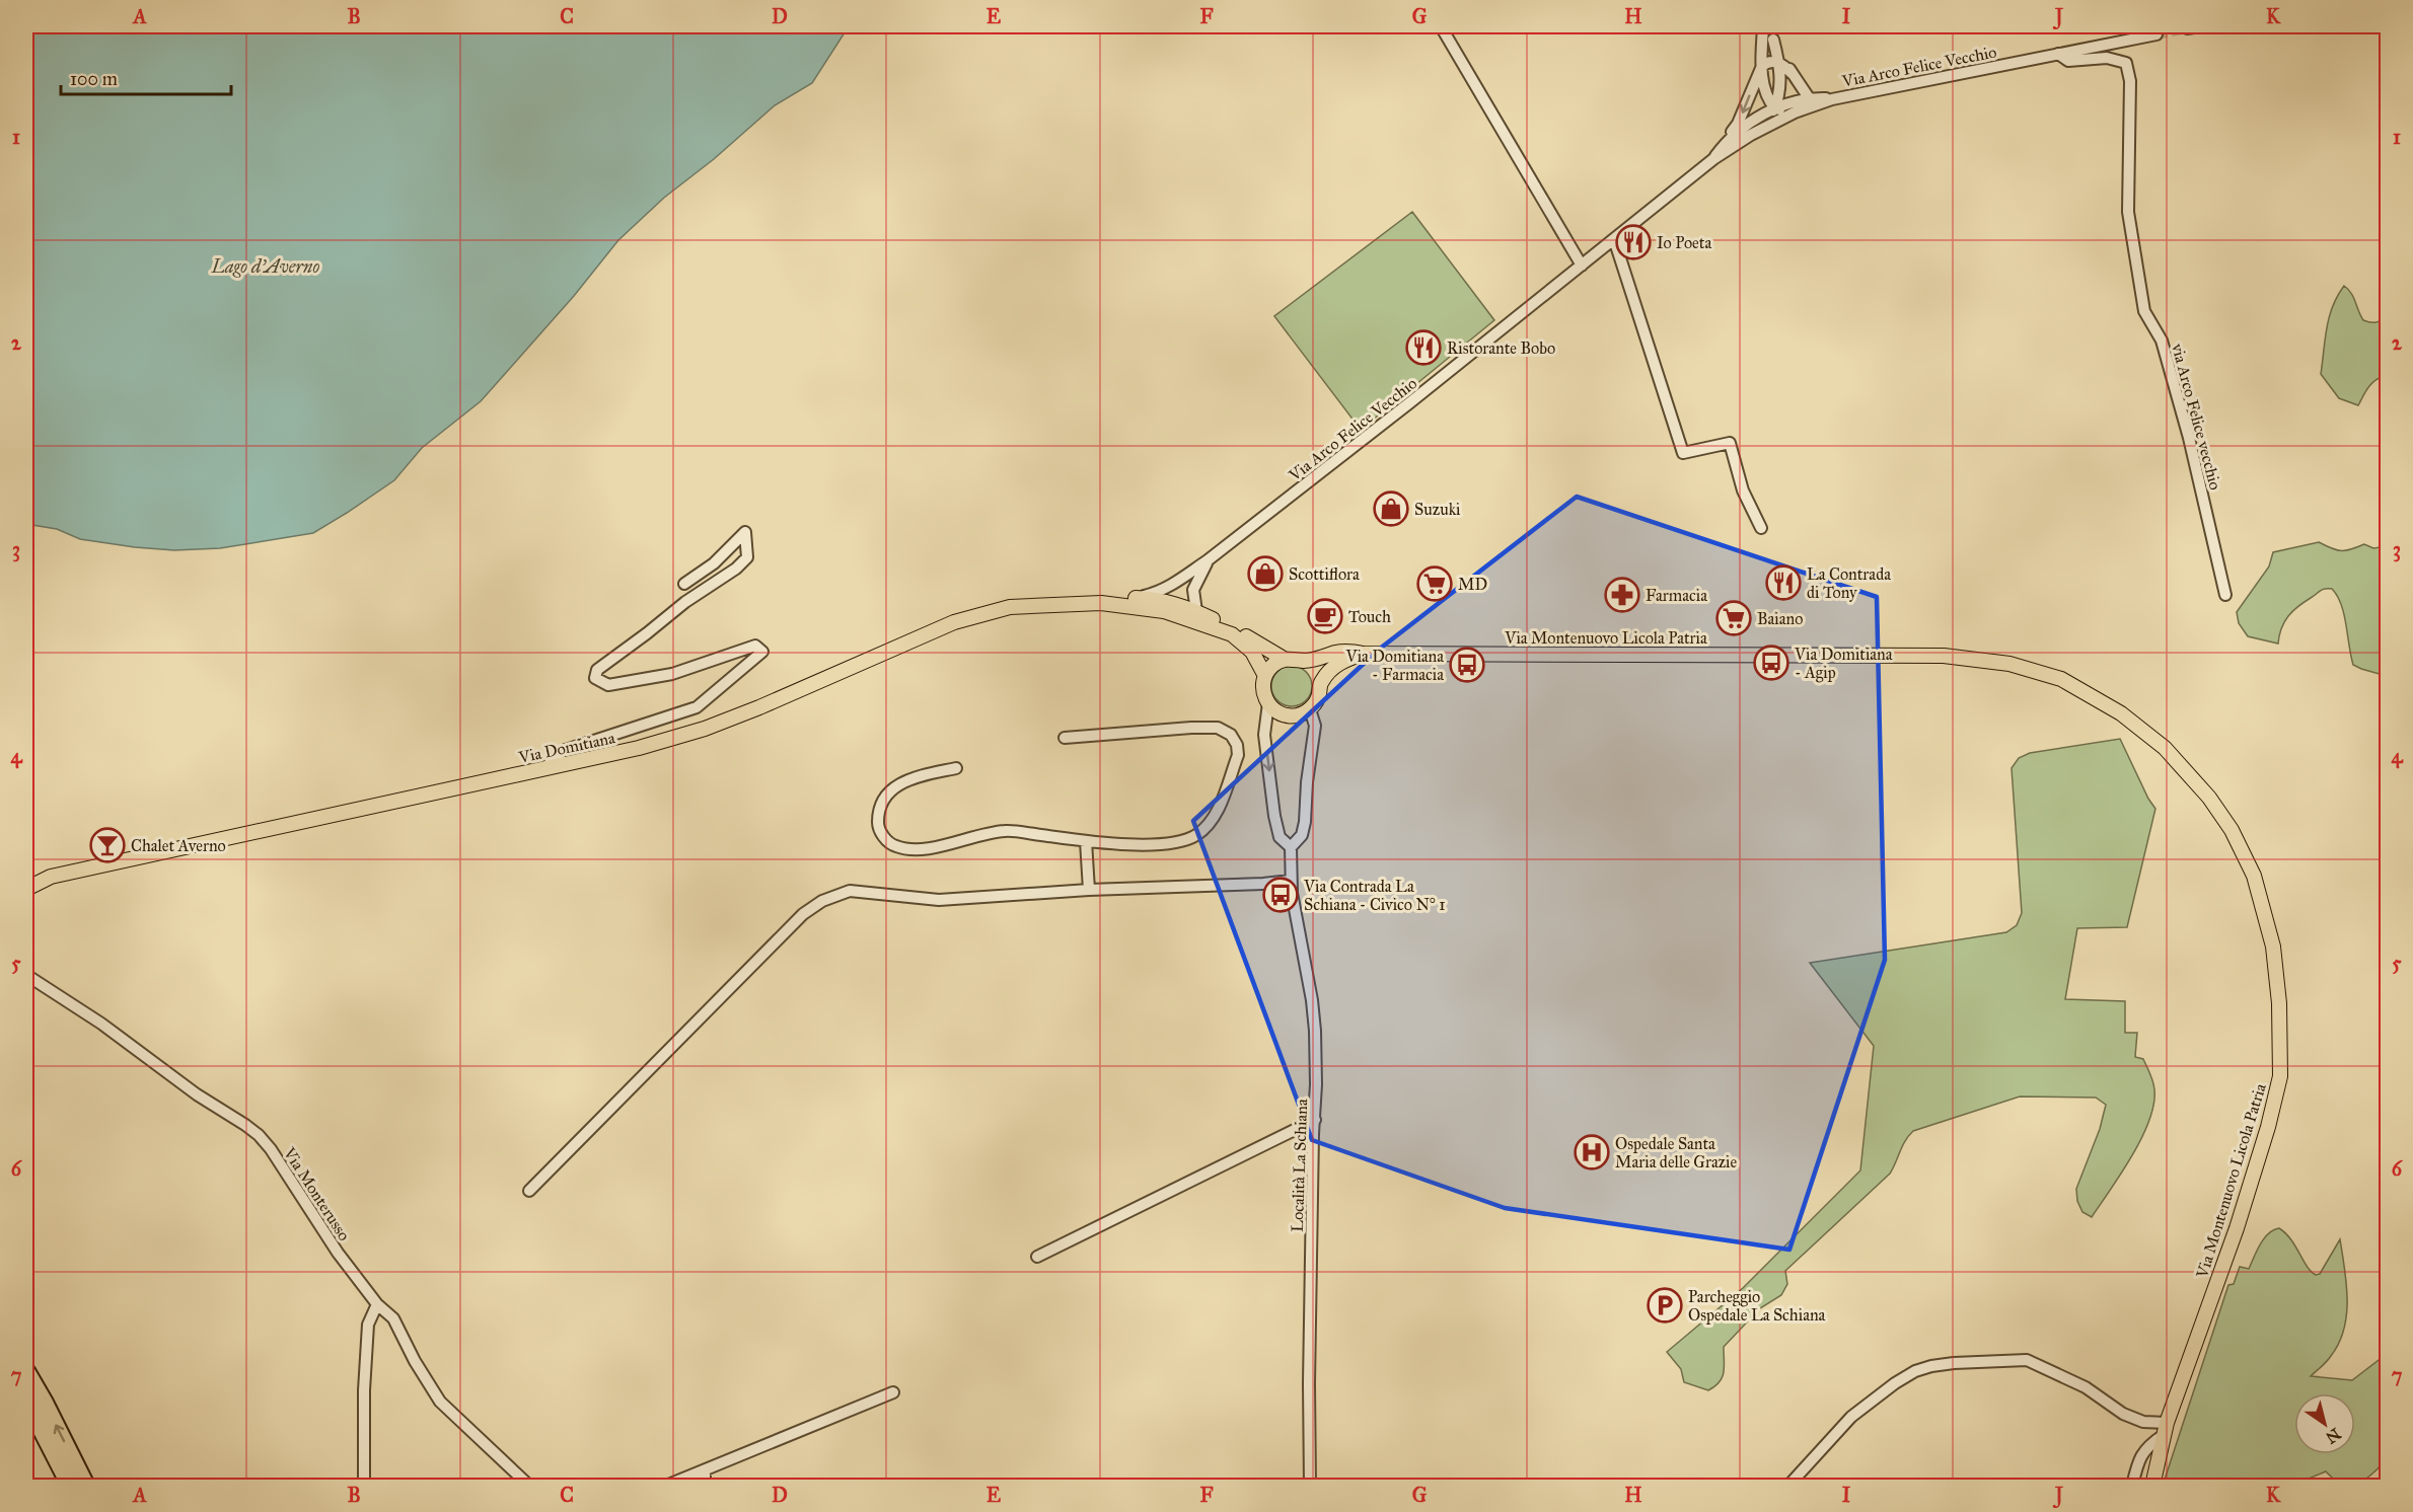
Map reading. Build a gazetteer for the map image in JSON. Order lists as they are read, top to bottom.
{
  "streets": {
    "main road": ["Via Montenuovo Licola Patria", "Via Domitiana"],
    "street": [
      "Via Arco Felice Vecchio",
      "via Arco Felice vecchio",
      "Località La Schiana",
      "Via Monterusso"
    ]
  },
  "crossings": [
    ["Via Arco Felice Vecchio", "via Arco Felice vecchio"],
    ["Via Arco Felice Vecchio", "Via Domitiana"],
    ["Via Montenuovo Licola Patria", "Via Domitiana"],
    ["Via Montenuovo Licola Patria", "Località La Schiana"],
    ["Via Domitiana", "Località La Schiana"]
  ],
  "water": ["Lago d'Averno"],
  "places": {
    "restaurant": ["Io Poeta", "Ristorante Bobo", "La Contrada di Tony"],
    "shop": ["Suzuki", "Scottiflora"],
    "supermarket": ["MD", "Baiano"],
    "pharmacy": ["Farmacia"],
    "cafe": ["Touch"],
    "bus stop": ["Via Domitiana - Agip", "Via Domitiana - Farmacia", "Via Contrada La Schiana - Civico N° 1"],
    "bar": ["Chalet Averno"],
    "hospital": ["Ospedale Santa Maria delle Grazie"],
    "parking": ["Parcheggio Ospedale La Schiana"]
  },
  "scale_bar": "100 m",
  "north": "bottom right",
  "grid": {
    "columns": [
      "A",
      "B",
      "C",
      "D",
      "E",
      "F",
      "G",
      "H",
      "I",
      "J",
      "K"
    ],
    "rows": [
      "1",
      "2",
      "3",
      "4",
      "5",
      "6",
      "7"
    ]
  }
}
